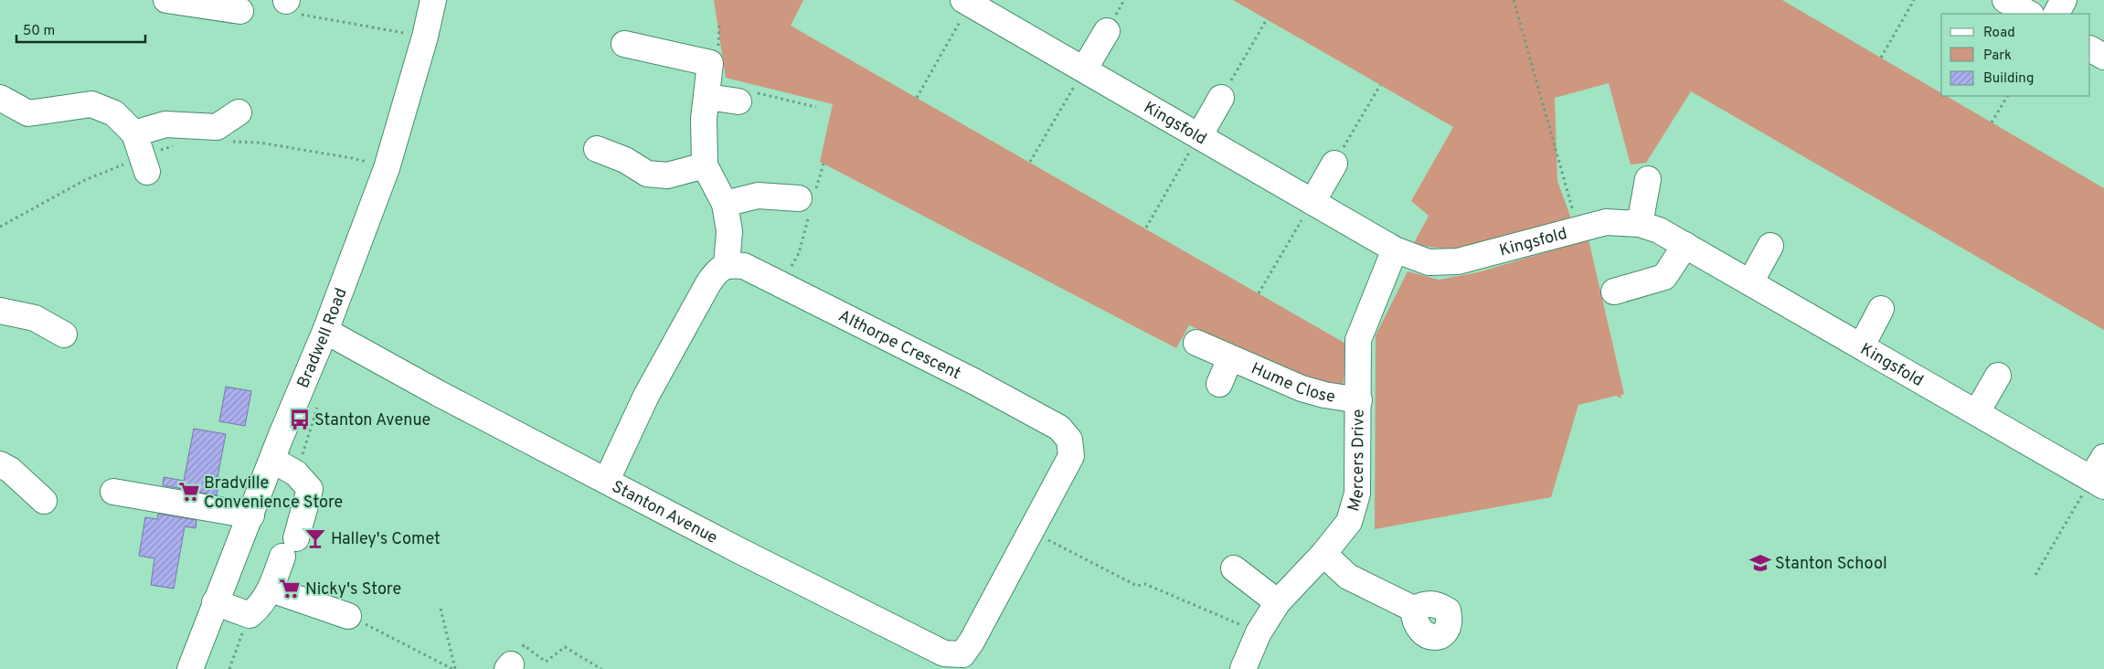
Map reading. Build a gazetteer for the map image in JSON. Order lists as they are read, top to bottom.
{
  "streets": {
    "street": [
      "Kingsfold",
      "Bradwell Road",
      "Althorpe Crescent",
      "Hume Close",
      "Mercers Drive",
      "Stanton Avenue"
    ]
  },
  "crossings": [
    ["Kingsfold", "Mercers Drive"],
    ["Bradwell Road", "Stanton Avenue"],
    ["Althorpe Crescent", "Stanton Avenue"],
    ["Hume Close", "Mercers Drive"]
  ],
  "places": {
    "bus stop": ["Stanton Avenue"],
    "supermarket": ["Bradville Convenience Store", "Nicky's Store"],
    "bar": ["Halley's Comet"],
    "school or university": ["Stanton School"]
  },
  "legend": ["Road", "Park", "Building"],
  "scale_bar": "50 m"
}
